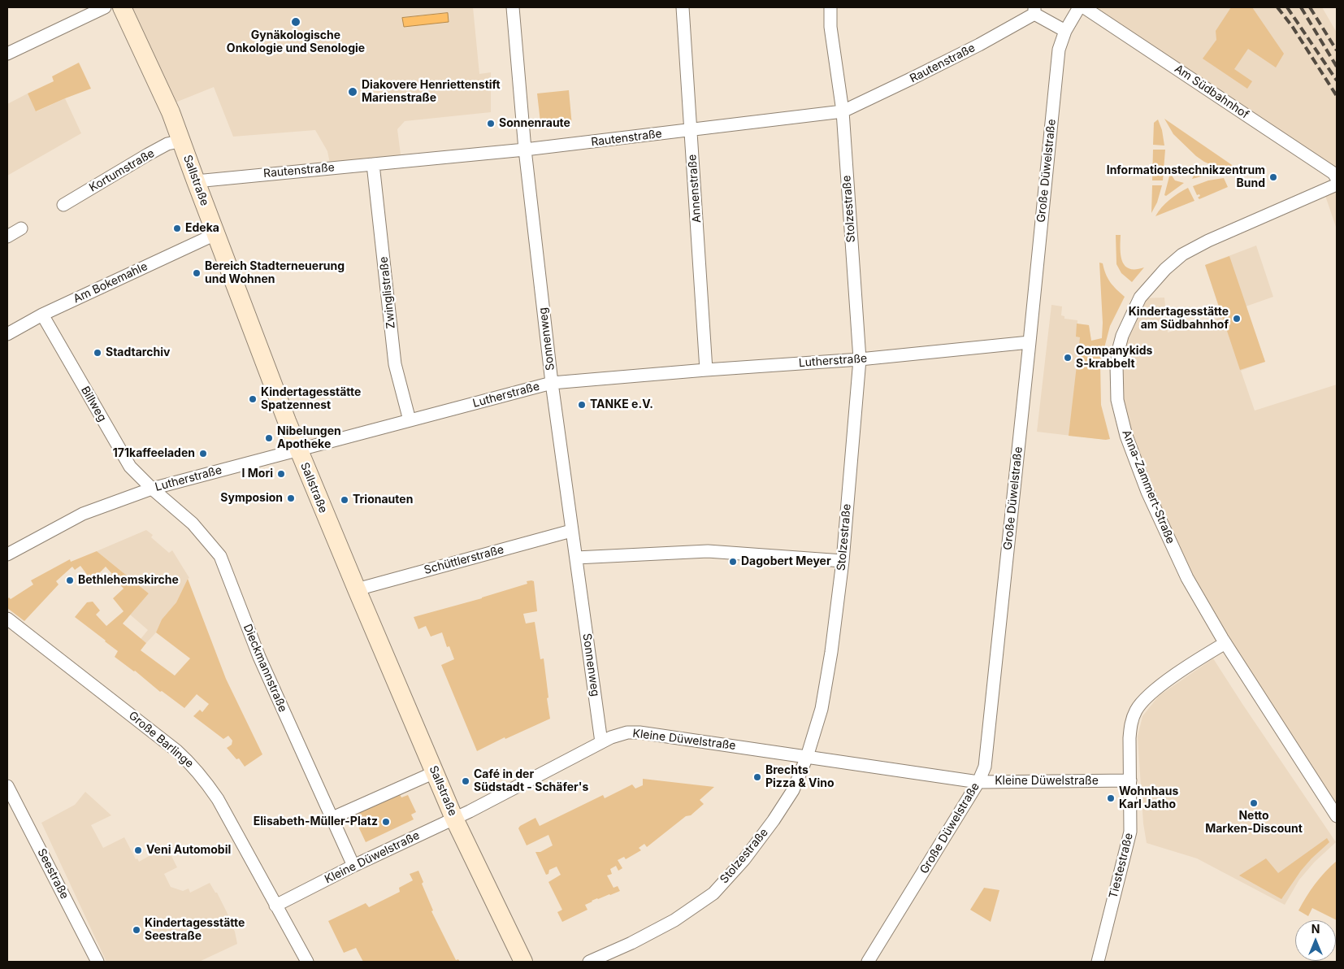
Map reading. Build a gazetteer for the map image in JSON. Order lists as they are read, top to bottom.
{
  "streets": {
    "street": [
      "Rautenstraße",
      "Am Südbahnhof",
      "Kortumstraße",
      "Große Düwelstraße",
      "Sallstraße",
      "Annenstraße",
      "Stolzestraße",
      "Am Bokemahle",
      "Zwinglistraße",
      "Sonnenweg",
      "Lutherstraße",
      "Billweg",
      "Anna-Zammert-Straße",
      "Schüttlerstraße",
      "Dieckmannstraße",
      "Große Barlinge",
      "Kleine Düwelstraße",
      "Tiestestraße",
      "Seestraße"
    ]
  },
  "crossings": [
    ["Rautenstraße", "Große Düwelstraße"],
    ["Rautenstraße", "Sallstraße"],
    ["Rautenstraße", "Annenstraße"],
    ["Rautenstraße", "Stolzestraße"],
    ["Rautenstraße", "Zwinglistraße"],
    ["Rautenstraße", "Sonnenweg"],
    ["Kortumstraße", "Sallstraße"],
    ["Große Düwelstraße", "Lutherstraße"],
    ["Große Düwelstraße", "Kleine Düwelstraße"],
    ["Sallstraße", "Am Bokemahle"],
    ["Sallstraße", "Lutherstraße"],
    ["Sallstraße", "Schüttlerstraße"],
    ["Sallstraße", "Kleine Düwelstraße"],
    ["Annenstraße", "Lutherstraße"],
    ["Stolzestraße", "Lutherstraße"],
    ["Stolzestraße", "Kleine Düwelstraße"],
    ["Am Bokemahle", "Billweg"],
    ["Zwinglistraße", "Lutherstraße"],
    ["Sonnenweg", "Lutherstraße"],
    ["Sonnenweg", "Schüttlerstraße"],
    ["Sonnenweg", "Kleine Düwelstraße"],
    ["Lutherstraße", "Billweg"],
    ["Lutherstraße", "Dieckmannstraße"],
    ["Billweg", "Dieckmannstraße"],
    ["Anna-Zammert-Straße", "Tiestestraße"],
    ["Dieckmannstraße", "Kleine Düwelstraße"],
    ["Große Barlinge", "Kleine Düwelstraße"],
    ["Kleine Düwelstraße", "Tiestestraße"]
  ],
  "places": [
    "Gynäkologische Onkologie und Senologie",
    "Diakovere Henriettenstift Marienstraße",
    "Sonnenraute",
    "Informationstechnikzentrum Bund",
    "Edeka",
    "Bereich Stadterneuerung und Wohnen",
    "Kindertagesstätte am Südbahnhof",
    "Stadtarchiv",
    "Companykids S-krabbelt",
    "Kindertagesstätte Spatzennest",
    "TANKE e.V.",
    "Nibelungen Apotheke",
    "171kaffeeladen",
    "I Mori",
    "Symposion",
    "Trionauten",
    "Dagobert Meyer",
    "Bethlehemskirche",
    "Brechts Pizza & Vino",
    "Café in der Südstadt - Schäfer's",
    "Wohnhaus Karl Jatho",
    "Netto Marken-Discount",
    "Elisabeth-Müller-Platz",
    "Veni Automobil",
    "Kindertagesstätte Seestraße"
  ],
  "north": "top"
}
